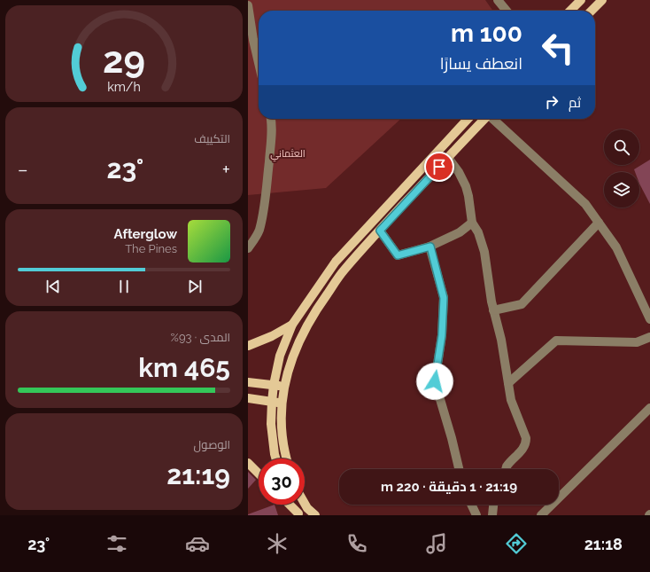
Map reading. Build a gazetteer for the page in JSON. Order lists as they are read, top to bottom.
{
  "parks": ["العثماني"],
  "page": {
    "turn": ["100 m", "انعطف يسارًا"],
    "then": "ثم",
    "tile": [
      "التكييف",
      ["المدى · 93%", "465 km"],
      ["الوصول", "21:19"]
    ],
    "heat": ["−", "23°", "+"],
    "song": ["Afterglow", "The Pines"],
    "limit": "30",
    "trip": "21:19 · 1 دقيقة · 220 m",
    "tabs": ["21:18", "23°"],
    "gauge": ["29", "km/h"]
  }
}
